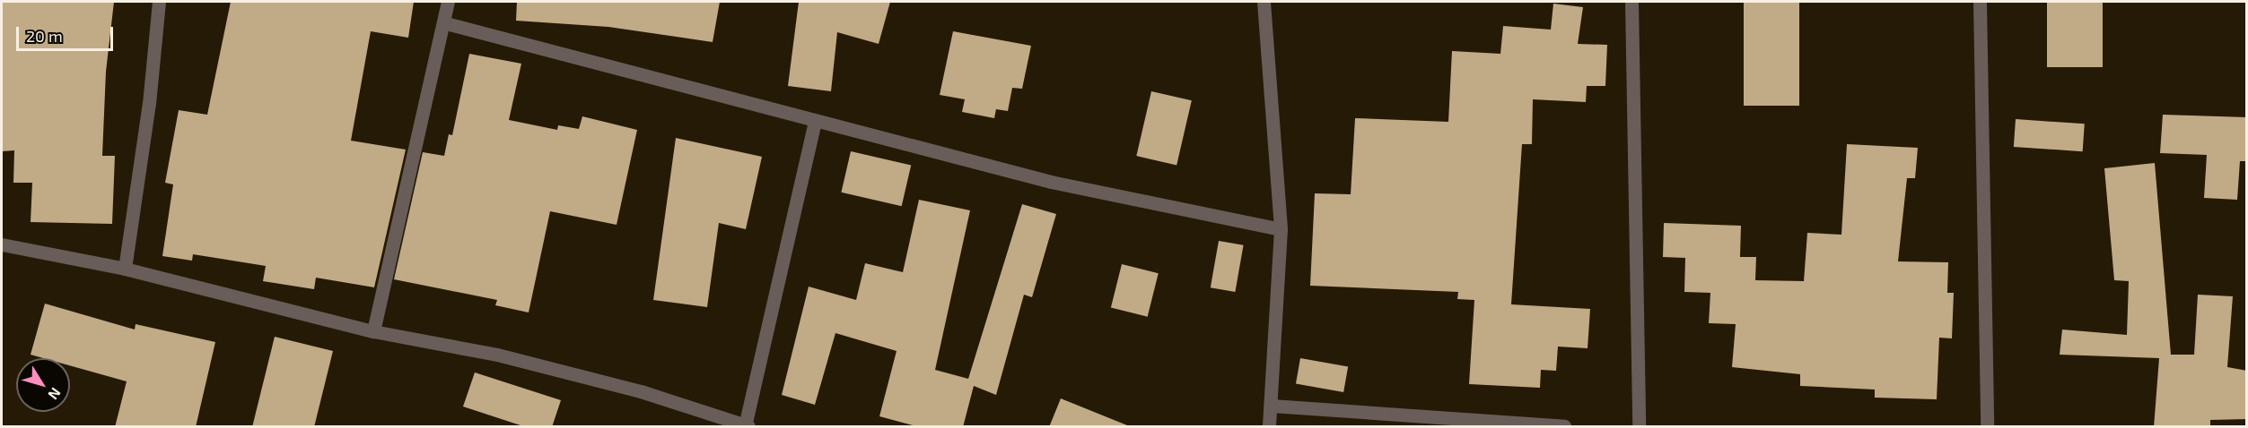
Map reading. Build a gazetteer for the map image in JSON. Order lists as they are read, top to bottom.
{
  "scale_bar": "20 m",
  "north": "bottom right"
}
